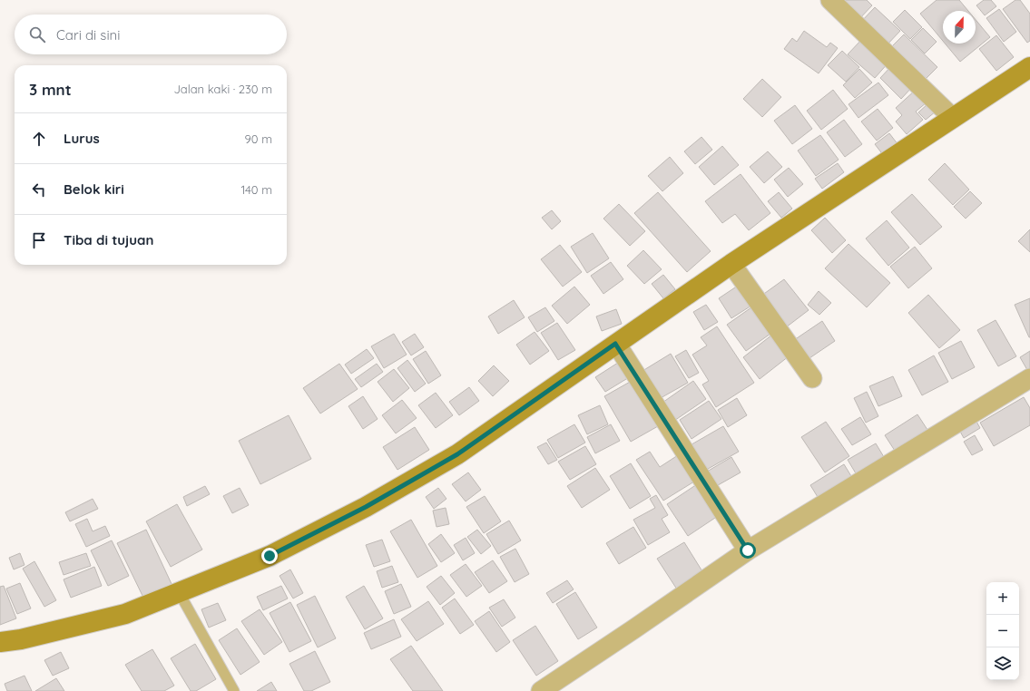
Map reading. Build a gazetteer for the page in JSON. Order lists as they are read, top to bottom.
{
  "north": "top",
  "page": {
    "search": "Cari di sini",
    "heading": ["3 mnt", "Jalan kaki · 230 m"],
    "list": [
      ["Lurus", "90 m"],
      ["Belok kiri", "140 m"],
      "Tiba di tujuan"
    ],
    "map_buttons": ["+", "−"]
  }
}
